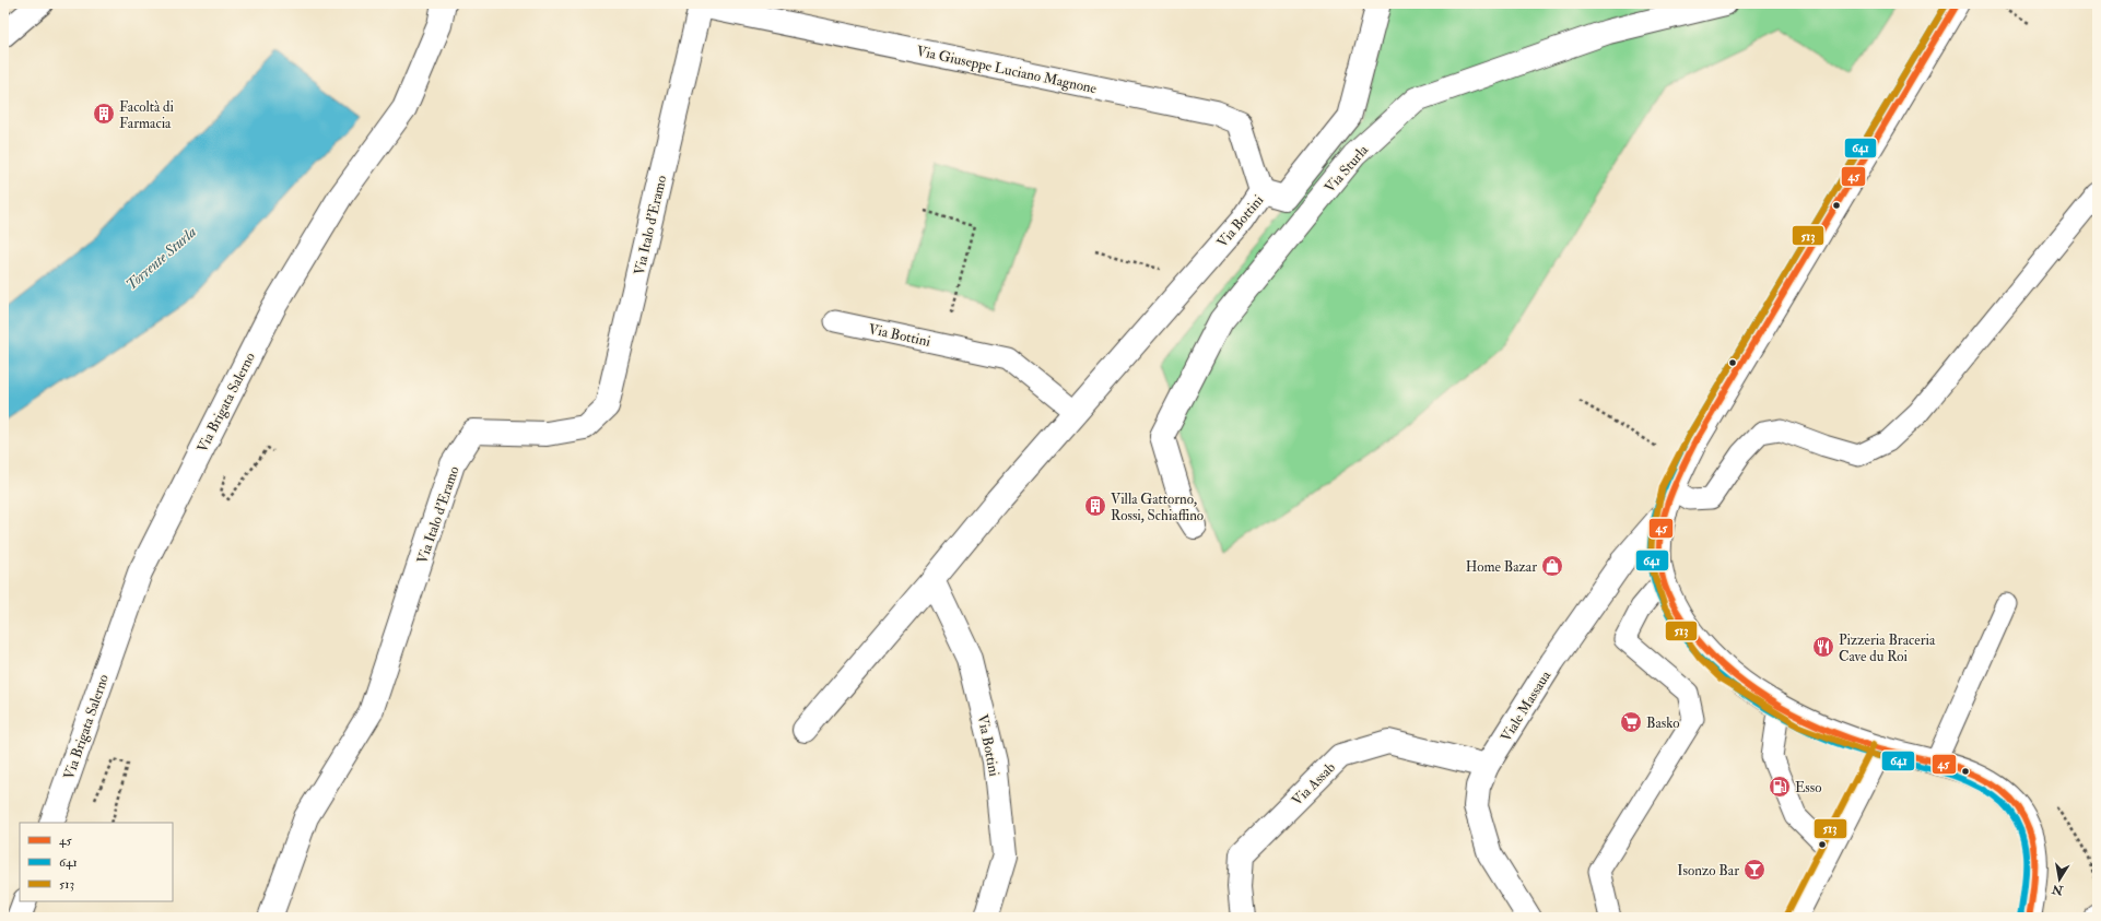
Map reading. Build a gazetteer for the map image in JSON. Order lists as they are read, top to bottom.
{
  "streets": {
    "street": [
      "Via Giuseppe Luciano Magnone",
      "Via Sturla",
      "Via Bottini",
      "Via Italo d'Eramo",
      "Via Brigata Salerno",
      "Viale Massaua",
      "Via Assab"
    ]
  },
  "crossings": [
    ["Via Giuseppe Luciano Magnone", "Via Bottini"],
    ["Via Giuseppe Luciano Magnone", "Via Italo d'Eramo"],
    ["Viale Massaua", "Via Assab"]
  ],
  "water": ["Torrente Sturla"],
  "places": {
    "building": ["Facoltà di Farmacia", "Villa Gattorno, Rossi, Schiaffino"],
    "shop": ["Home Bazar"],
    "restaurant": ["Pizzeria Braceria Cave du Roi"],
    "supermarket": ["Basko"],
    "fuel station": ["Esso"],
    "bar": ["Isonzo Bar"]
  },
  "lines": ["transit line 45", "transit line 641", "transit line 513"],
  "legend": ["45", "641", "513"],
  "north": "bottom"
}
